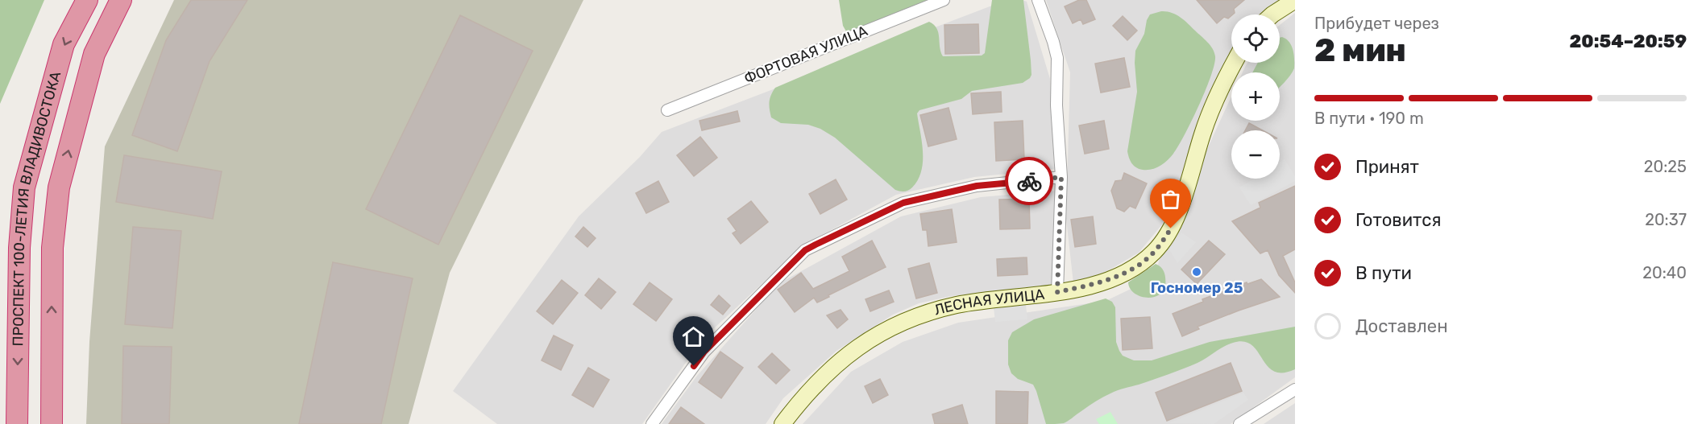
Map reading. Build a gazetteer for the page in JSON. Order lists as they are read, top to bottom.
{
  "streets": {
    "highway": ["ПРОСПЕКТ 100-ЛЕТИЯ ВЛАДИВОСТОКА"],
    "main road": ["ЛЕСНАЯ УЛИЦА"],
    "street": ["ФОРТОВАЯ УЛИЦА"]
  },
  "places": ["Госномер 25"],
  "page": {
    "heading": ["2 мин", "Прибудет через", "20:54–20:59"],
    "map_buttons": ["+", "−"],
    "bar": "В пути · 190 m",
    "list": [
      ["Принят", "20:25"],
      ["Готовится", "20:37"],
      ["В пути", "20:40"],
      "Доставлен"
    ]
  }
}
